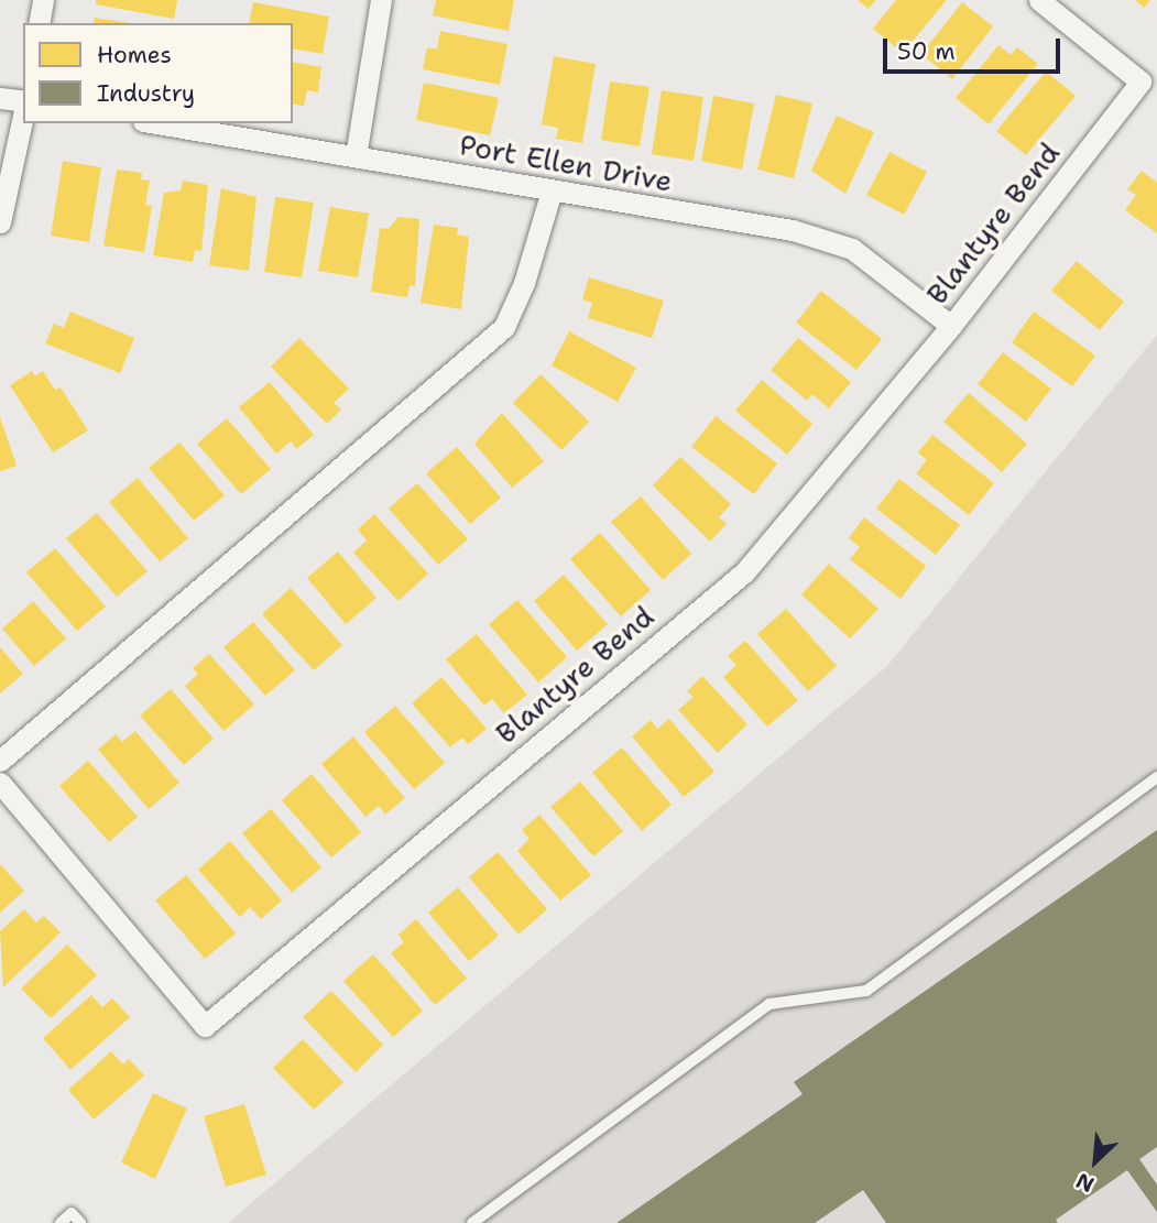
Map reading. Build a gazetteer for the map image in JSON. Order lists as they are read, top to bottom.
{
  "streets": {
    "street": ["Port Ellen Drive", "Blantyre Bend"]
  },
  "crossings": [
    ["Port Ellen Drive", "Blantyre Bend"]
  ],
  "legend": ["Homes", "Industry"],
  "scale_bar": "50 m",
  "north": "bottom left"
}
